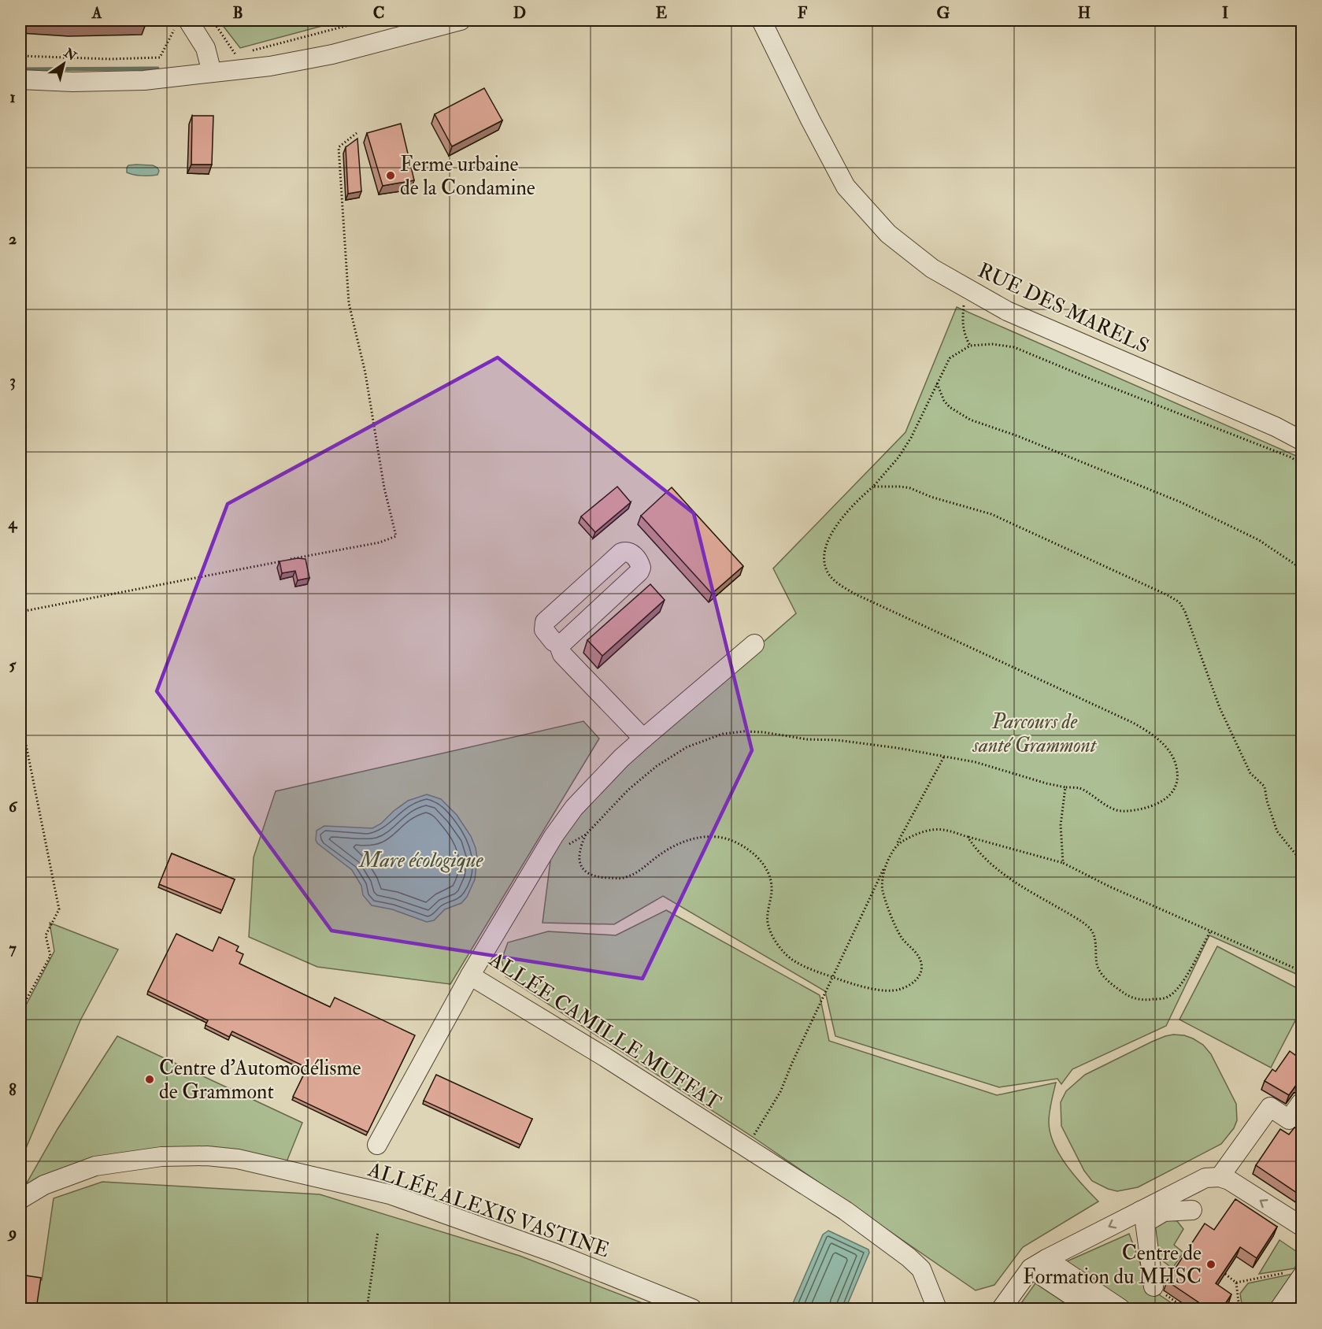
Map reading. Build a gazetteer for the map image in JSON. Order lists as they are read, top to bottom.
{
  "streets": {
    "street": ["RUE DES MARELS", "ALLÉE CAMILLE MUFFAT", "ALLÉE ALEXIS VASTINE"]
  },
  "water": ["Mare écologique"],
  "parks": ["Parcours de santé Grammont"],
  "places": ["Ferme urbaine de la Condamine", "Centre d'Automodélisme de Grammont", "Centre de Formation du MHSC"],
  "north": "top right",
  "grid": {
    "columns": [
      "A",
      "B",
      "C",
      "D",
      "E",
      "F",
      "G",
      "H",
      "I"
    ],
    "rows": [
      "1",
      "2",
      "3",
      "4",
      "5",
      "6",
      "7",
      "8",
      "9"
    ]
  }
}
